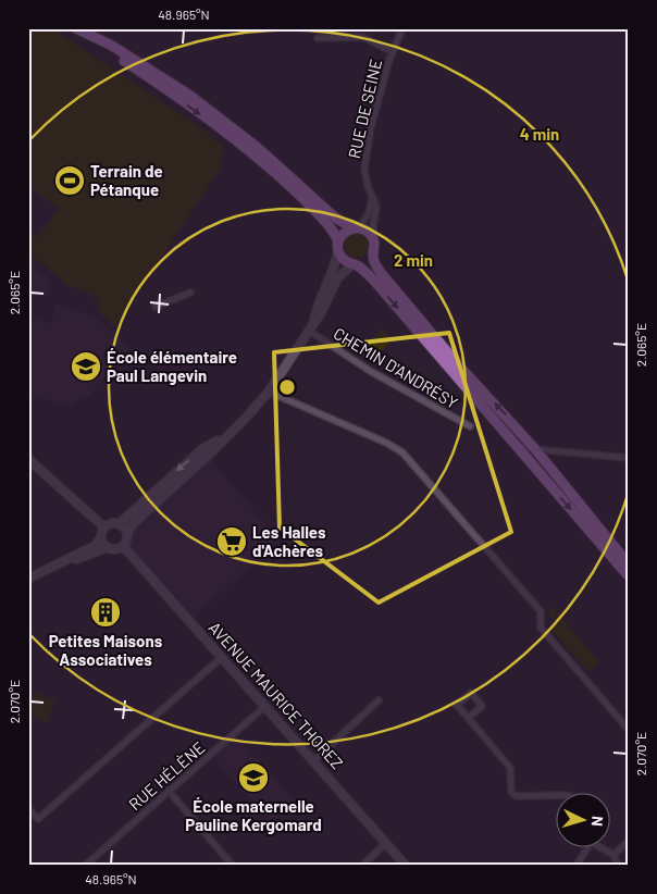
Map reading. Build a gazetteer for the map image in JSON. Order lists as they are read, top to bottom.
{
  "streets": {
    "street": [
      "RUE DE SEINE",
      "CHEMIN D'ANDRÉSY",
      "AVENUE MAURICE THOREZ",
      "RUE HÉLÈNE"
    ]
  },
  "crossings": [
    ["AVENUE MAURICE THOREZ", "RUE HÉLÈNE"]
  ],
  "places": {
    "sports": ["Terrain de Pétanque"],
    "school or university": ["École élémentaire Paul Langevin", "École maternelle Pauline Kergomard"],
    "supermarket": ["Les Halles d'Achères"],
    "building": ["Petites Maisons Associatives"]
  },
  "north": "right",
  "coordinates": ["48.965°N", "2.065°E", "2.070°E"],
  "rings": ["4 min", "2 min"]
}
